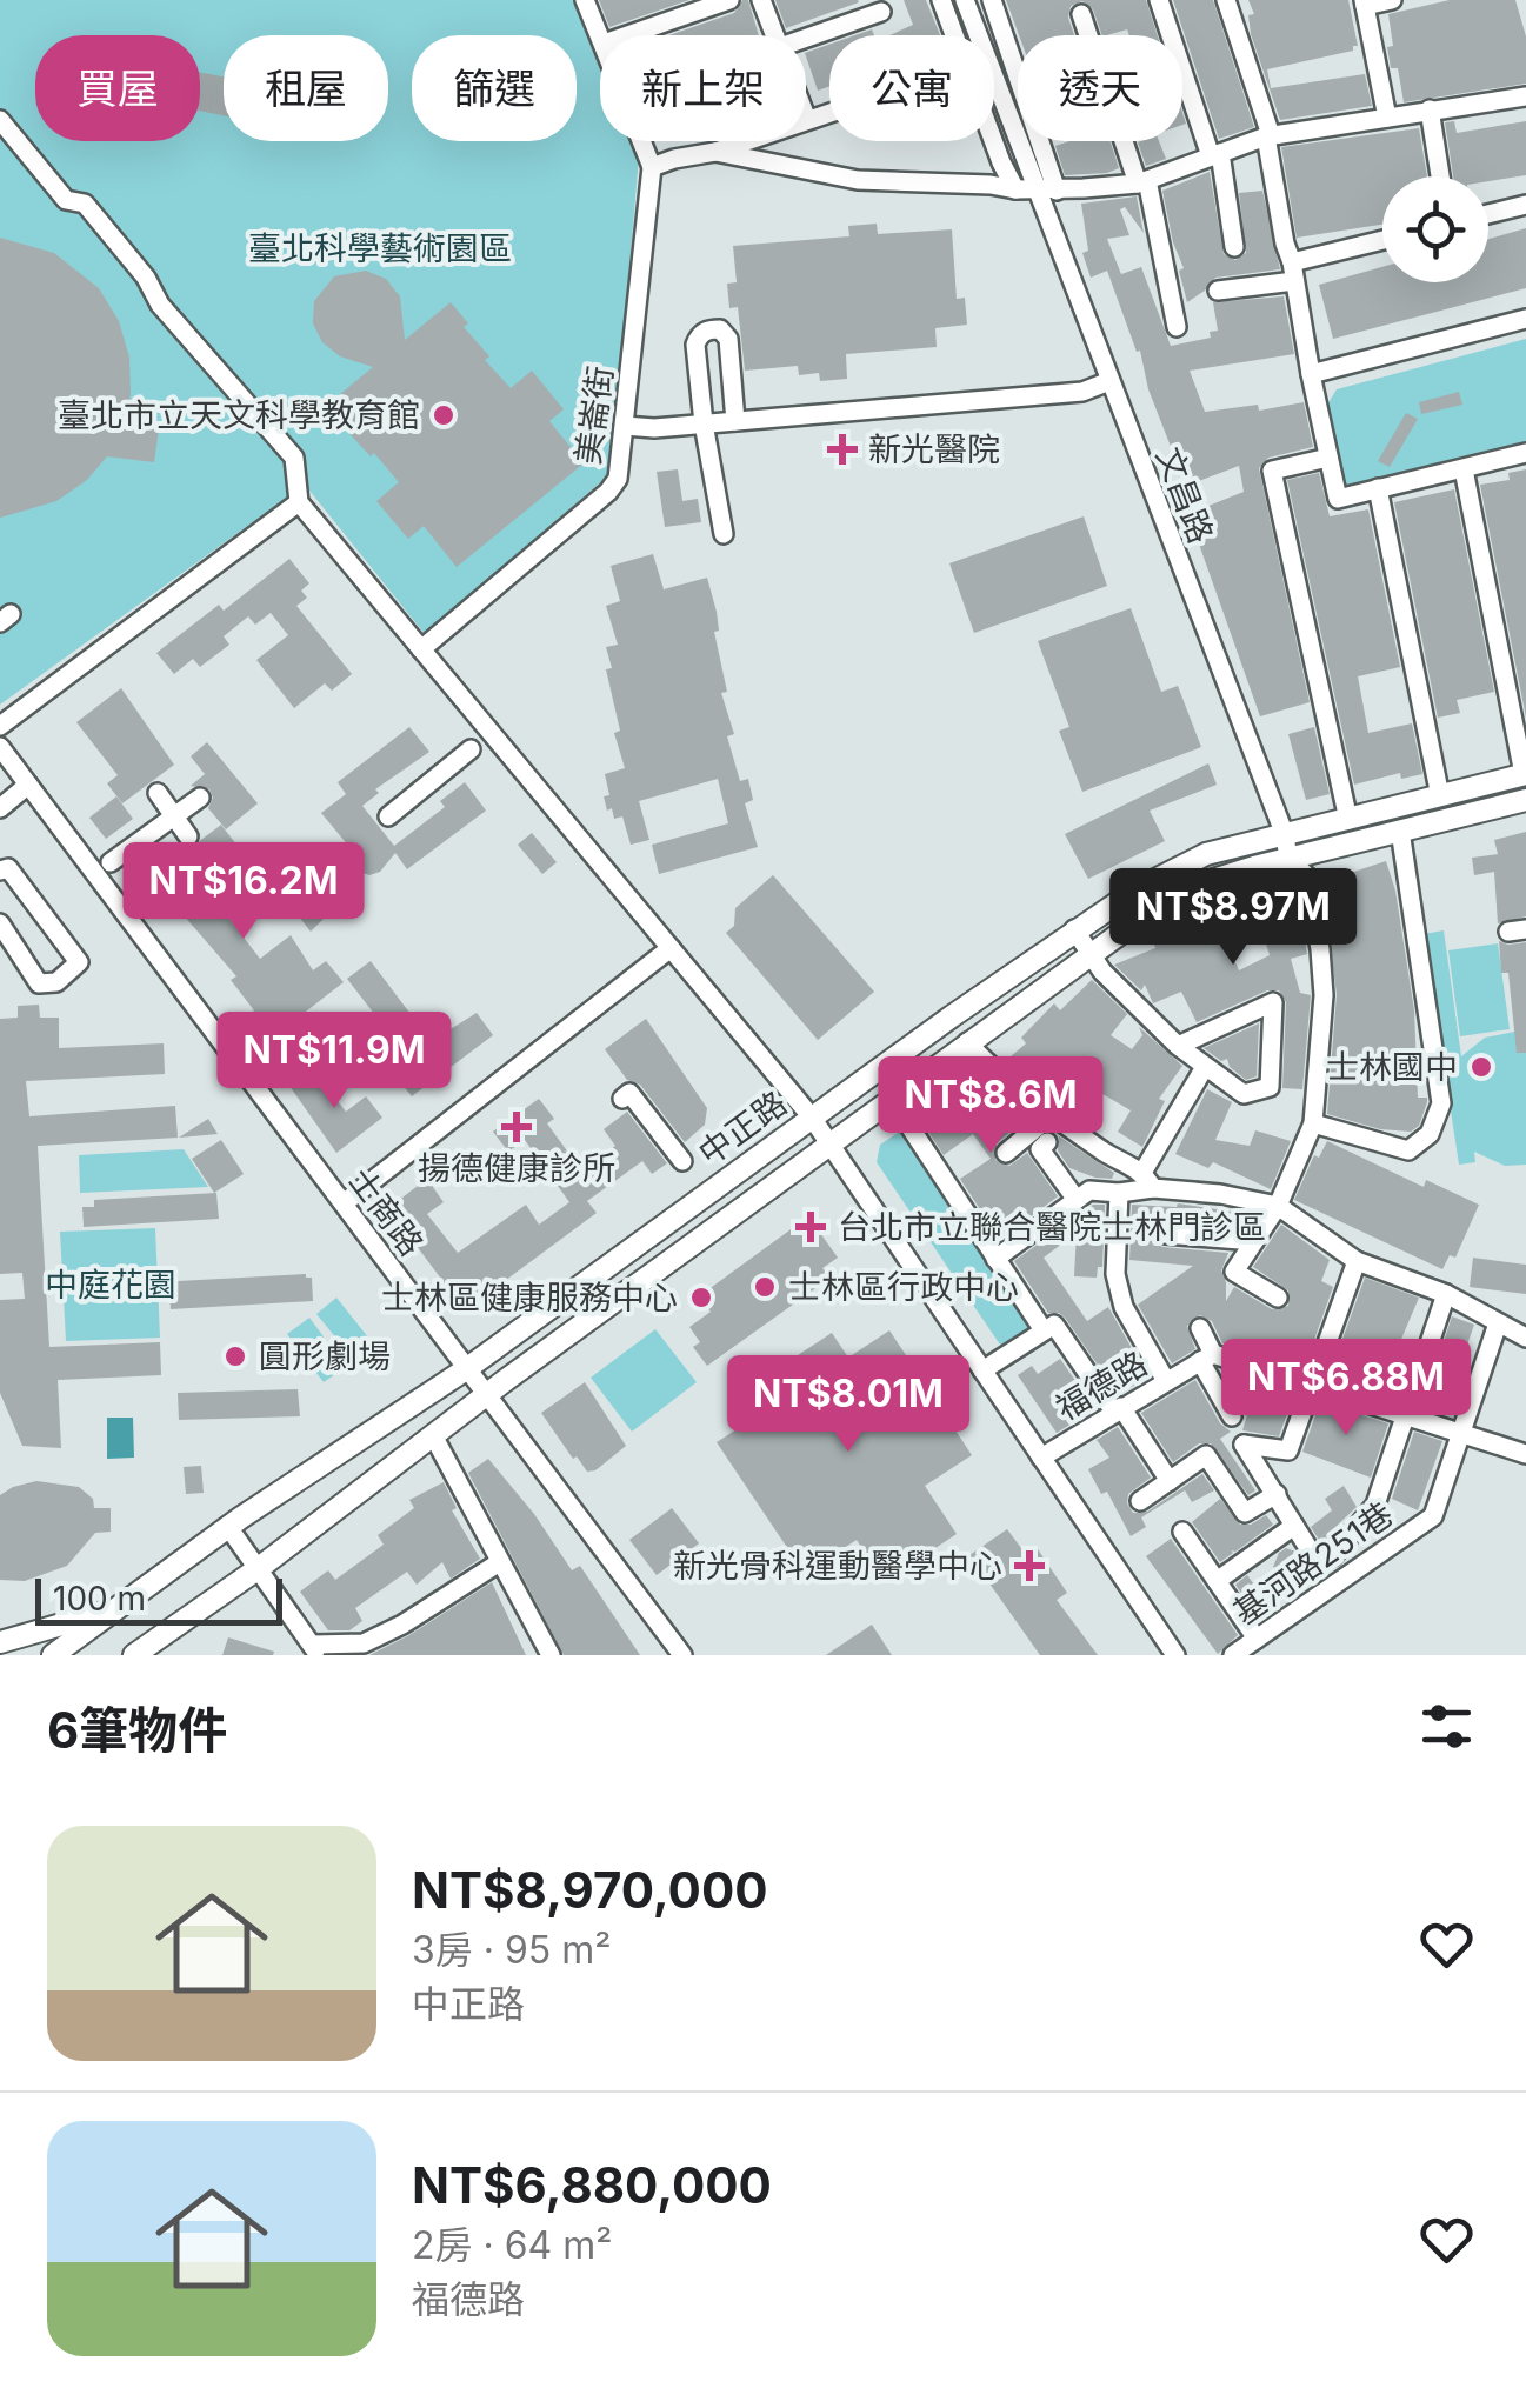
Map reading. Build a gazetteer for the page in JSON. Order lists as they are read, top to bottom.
{
  "streets": {
    "main road": ["中正路"],
    "street": [
      "美崙街",
      "文昌路",
      "士商路",
      "福德路",
      "基河路251巷"
    ]
  },
  "crossings": [
    ["文昌路", "中正路"],
    ["中正路", "士商路"]
  ],
  "parks": ["臺北科學藝術園區", "中庭花園"],
  "places": {
    "other": [
      "臺北市立天文科學教育館",
      "士林國中",
      "士林區行政中心",
      "士林區健康服務中心",
      "圓形劇場"
    ],
    "health": [
      "新光醫院",
      "揚德健康診所",
      "台北市立聯合醫院士林門診區",
      "新光骨科運動醫學中心"
    ]
  },
  "scale_bar": "100 m",
  "page": {
    "chip": [
      "買屋",
      "租屋",
      "篩選",
      "新上架",
      "公寓",
      "透天"
    ],
    "price": [
      "NT$16.2M",
      "NT$8.97M",
      "NT$11.9M",
      "NT$8.6M",
      "NT$6.88M",
      "NT$8.01M"
    ],
    "scale": "100 m",
    "heading": "6筆物件",
    "list": [
      {
        "name": "NT$8,970,000",
        "note": "3房 · 95 m² · 中正路"
      },
      {
        "name": "NT$6,880,000",
        "note": "2房 · 64 m² · 福德路"
      }
    ]
  }
}
